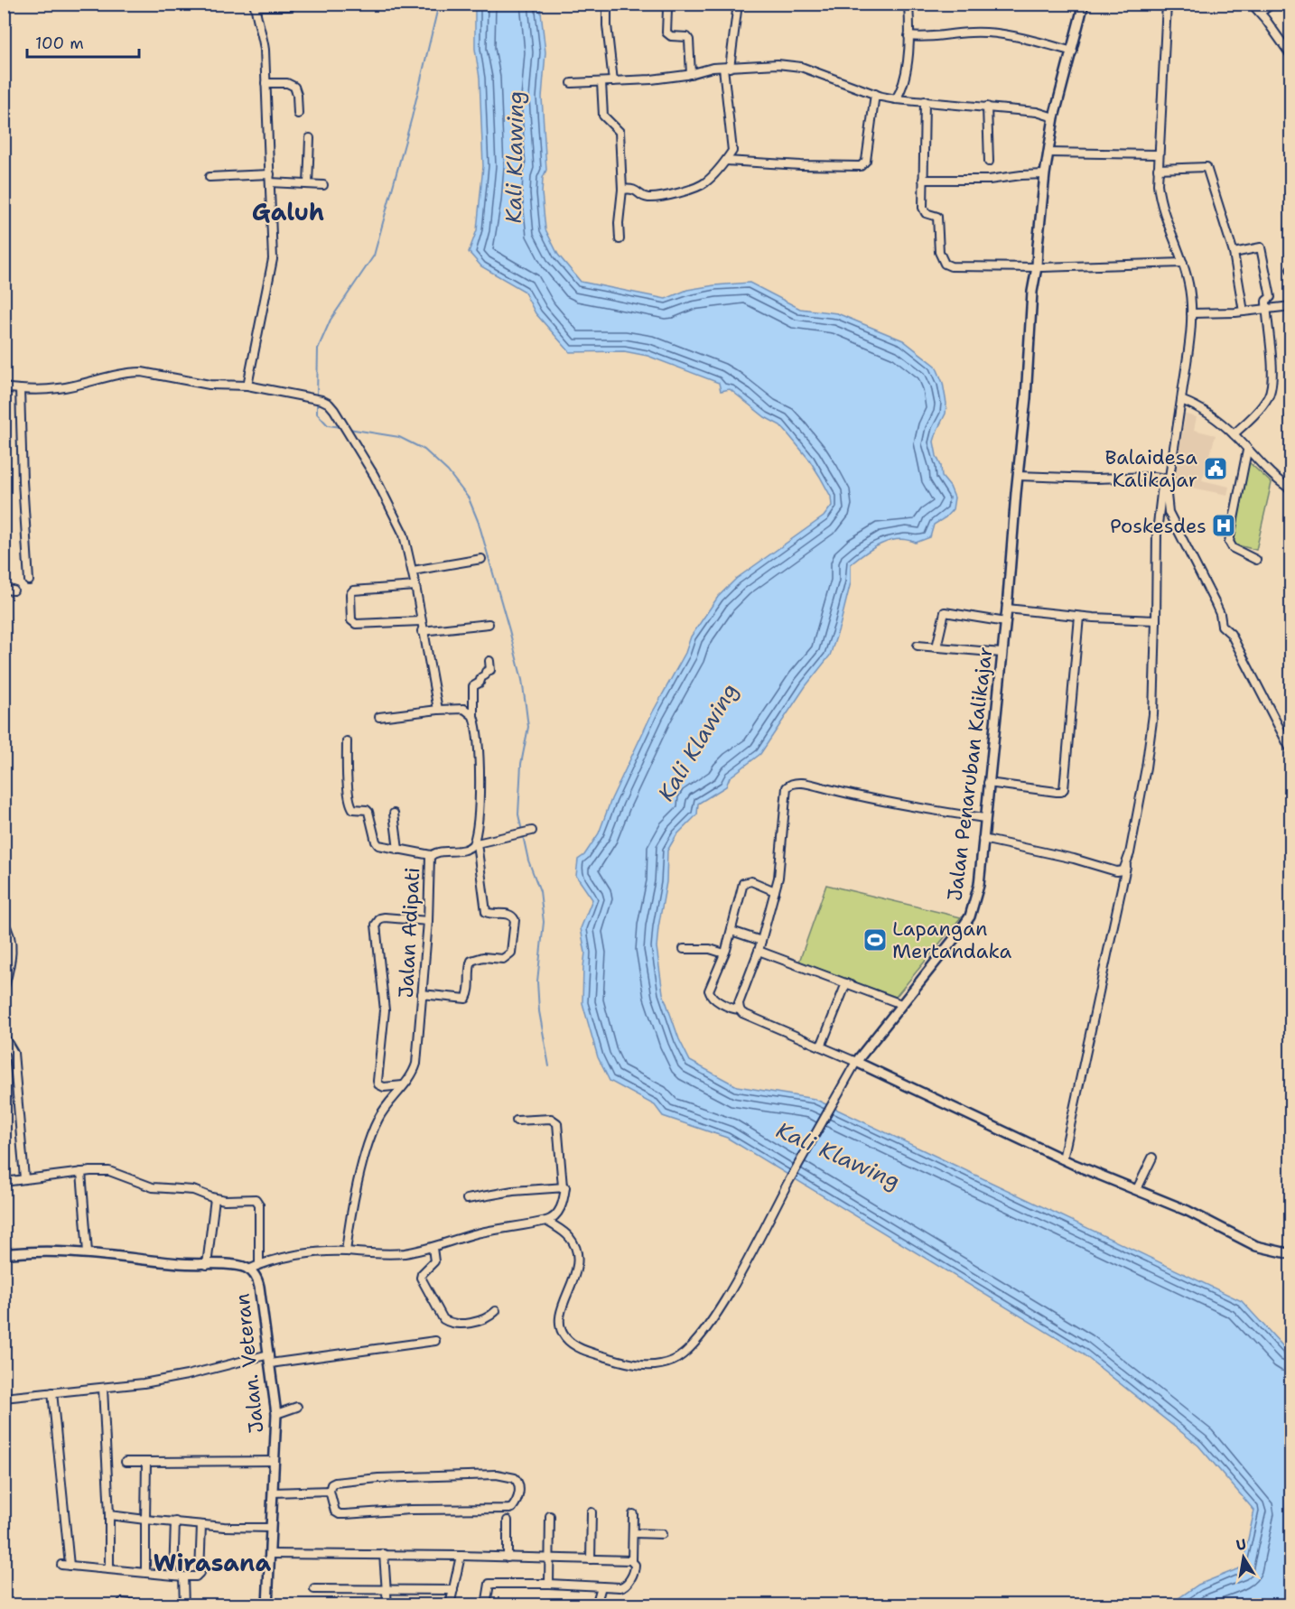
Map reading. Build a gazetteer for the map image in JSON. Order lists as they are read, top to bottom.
{
  "streets": {
    "street": ["Jalan Penaruban Kalikajar", "Jalan Adipati", "Jalan. Veteran"]
  },
  "districts": ["Galuh", "Wirasana"],
  "water": ["Kali Klawing"],
  "places": {
    "public building": ["Balaidesa Kalikajar"],
    "hospital": ["Poskesdes"],
    "sports": ["Lapangan Mertandaka"]
  },
  "scale_bar": "100 m",
  "north": "top"
}
